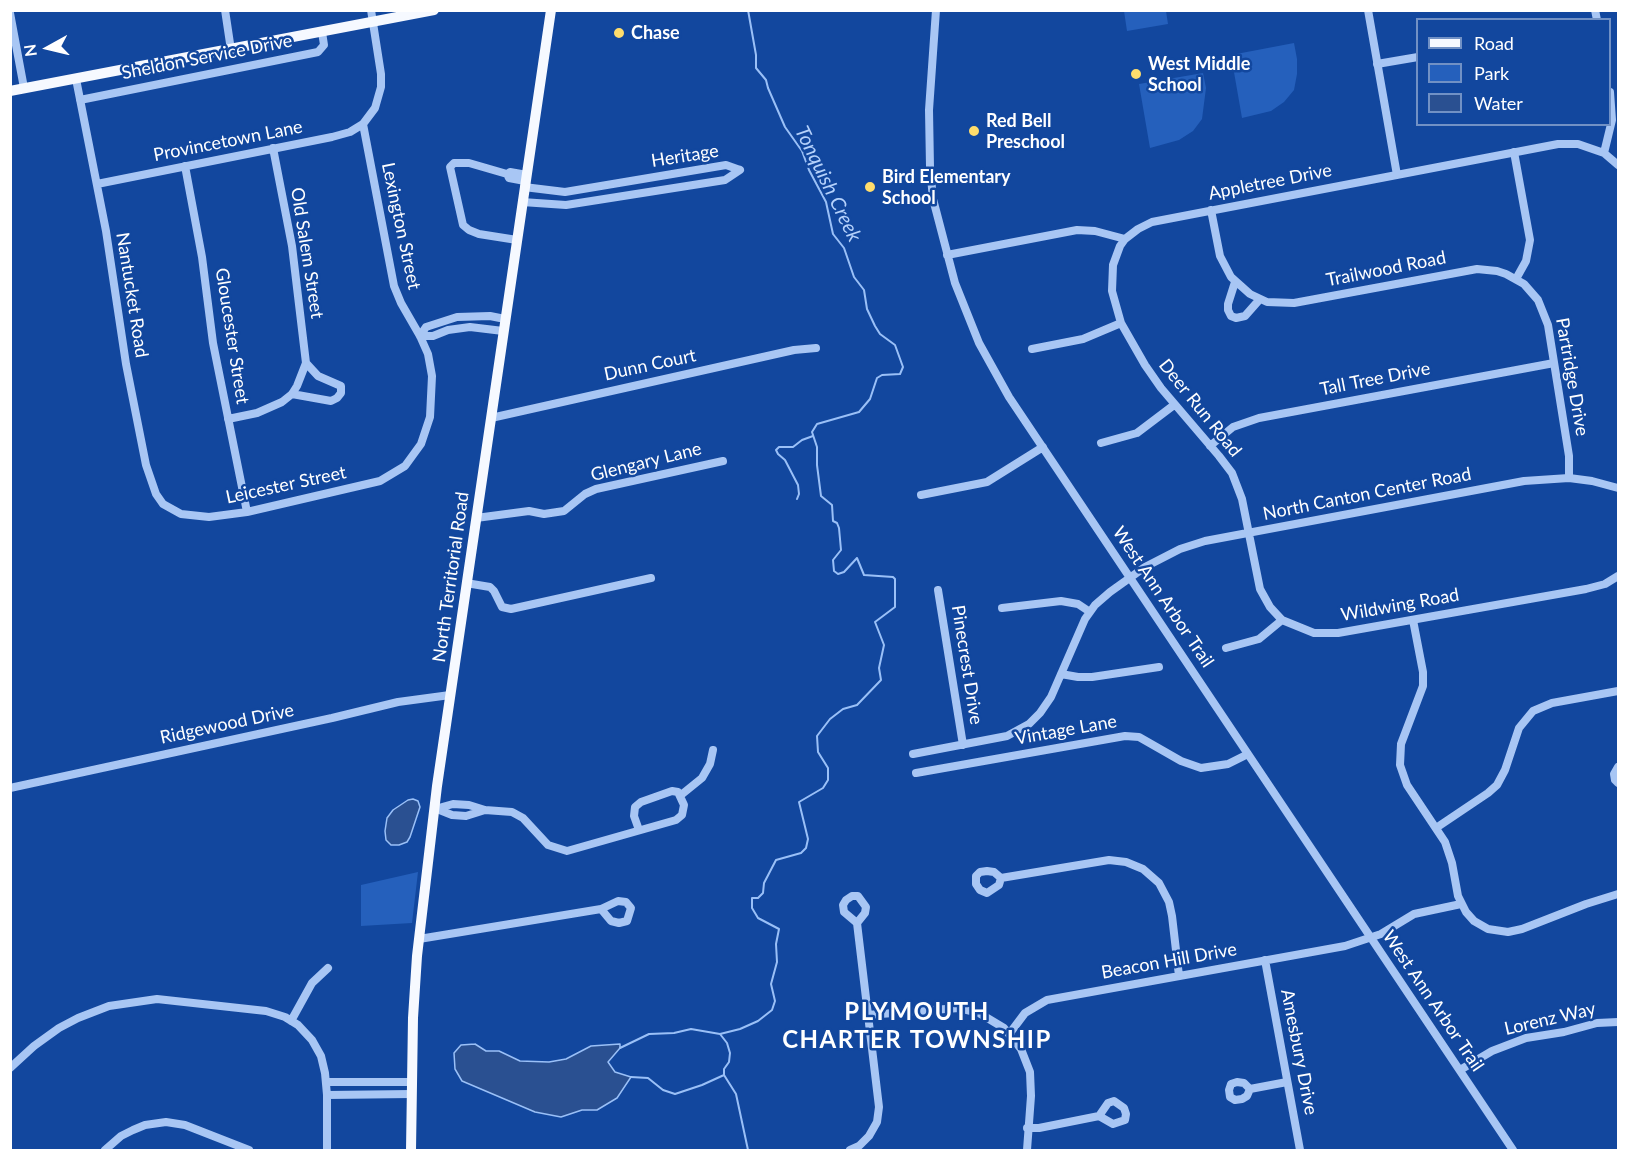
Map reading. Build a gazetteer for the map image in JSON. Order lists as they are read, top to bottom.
{
  "streets": {
    "main road": ["North Territorial Road"],
    "street": [
      "Sheldon Service Drive",
      "Provincetown Lane",
      "Heritage",
      "Appletree Drive",
      "Lexington Street",
      "Old Salem Street",
      "Trailwood Road",
      "Nantucket Road",
      "Gloucester Street",
      "Dunn Court",
      "Partridge Drive",
      "Tall Tree Drive",
      "Deer Run Road",
      "Glengary Lane",
      "Leicester Street",
      "North Canton Center Road",
      "West Ann Arbor Trail",
      "Wildwing Road",
      "Pinecrest Drive",
      "Ridgewood Drive",
      "Vintage Lane",
      "Beacon Hill Drive",
      "Lorenz Way",
      "Amesbury Drive"
    ]
  },
  "crossings": [
    ["Sheldon Service Drive", "Nantucket Road"],
    ["Provincetown Lane", "Lexington Street"],
    ["Provincetown Lane", "Old Salem Street"],
    ["Provincetown Lane", "Nantucket Road"],
    ["Provincetown Lane", "Gloucester Street"],
    ["Heritage", "North Territorial Road"],
    ["Appletree Drive", "Trailwood Road"],
    ["Appletree Drive", "Deer Run Road"],
    ["Lexington Street", "Leicester Street"],
    ["Trailwood Road", "Partridge Drive"],
    ["Nantucket Road", "Leicester Street"],
    ["Gloucester Street", "Leicester Street"],
    ["Dunn Court", "North Territorial Road"],
    ["Partridge Drive", "Tall Tree Drive"],
    ["Partridge Drive", "North Canton Center Road"],
    ["Tall Tree Drive", "Deer Run Road"],
    ["Deer Run Road", "North Canton Center Road"],
    ["Glengary Lane", "North Territorial Road"],
    ["North Canton Center Road", "West Ann Arbor Trail"],
    ["North Canton Center Road", "Pinecrest Drive"],
    ["North Territorial Road", "Ridgewood Drive"],
    ["West Ann Arbor Trail", "Pinecrest Drive"],
    ["West Ann Arbor Trail", "Vintage Lane"],
    ["West Ann Arbor Trail", "Beacon Hill Drive"],
    ["West Ann Arbor Trail", "Lorenz Way"],
    ["Beacon Hill Drive", "Amesbury Drive"]
  ],
  "districts": ["PLYMOUTH CHARTER TOWNSHIP"],
  "water": ["Tonquish Creek"],
  "places": [
    "Chase",
    "West Middle School",
    "Red Bell Preschool",
    "Bird Elementary School"
  ],
  "legend": ["Road", "Park", "Water"],
  "north": "left"
}
